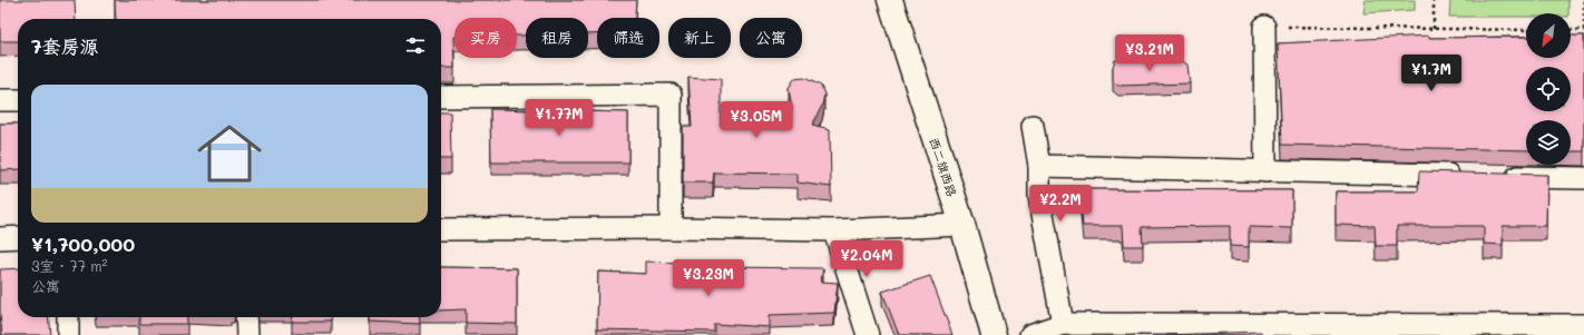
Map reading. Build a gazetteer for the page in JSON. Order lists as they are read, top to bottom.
{
  "streets": {
    "street": ["西二旗西路"]
  },
  "north": "bottom left",
  "page": {
    "chip": [
      "买房",
      "租房",
      "筛选",
      "新上",
      "公寓"
    ],
    "heading": "7套房源",
    "price": [
      "¥3.21M",
      "¥1.7M",
      "¥1.77M",
      "¥3.05M",
      "¥2.2M",
      "¥2.04M",
      "¥3.23M"
    ],
    "list": [
      {
        "name": "¥1,700,000",
        "note": "3室 · 77 m² · 公寓"
      }
    ]
  }
}
